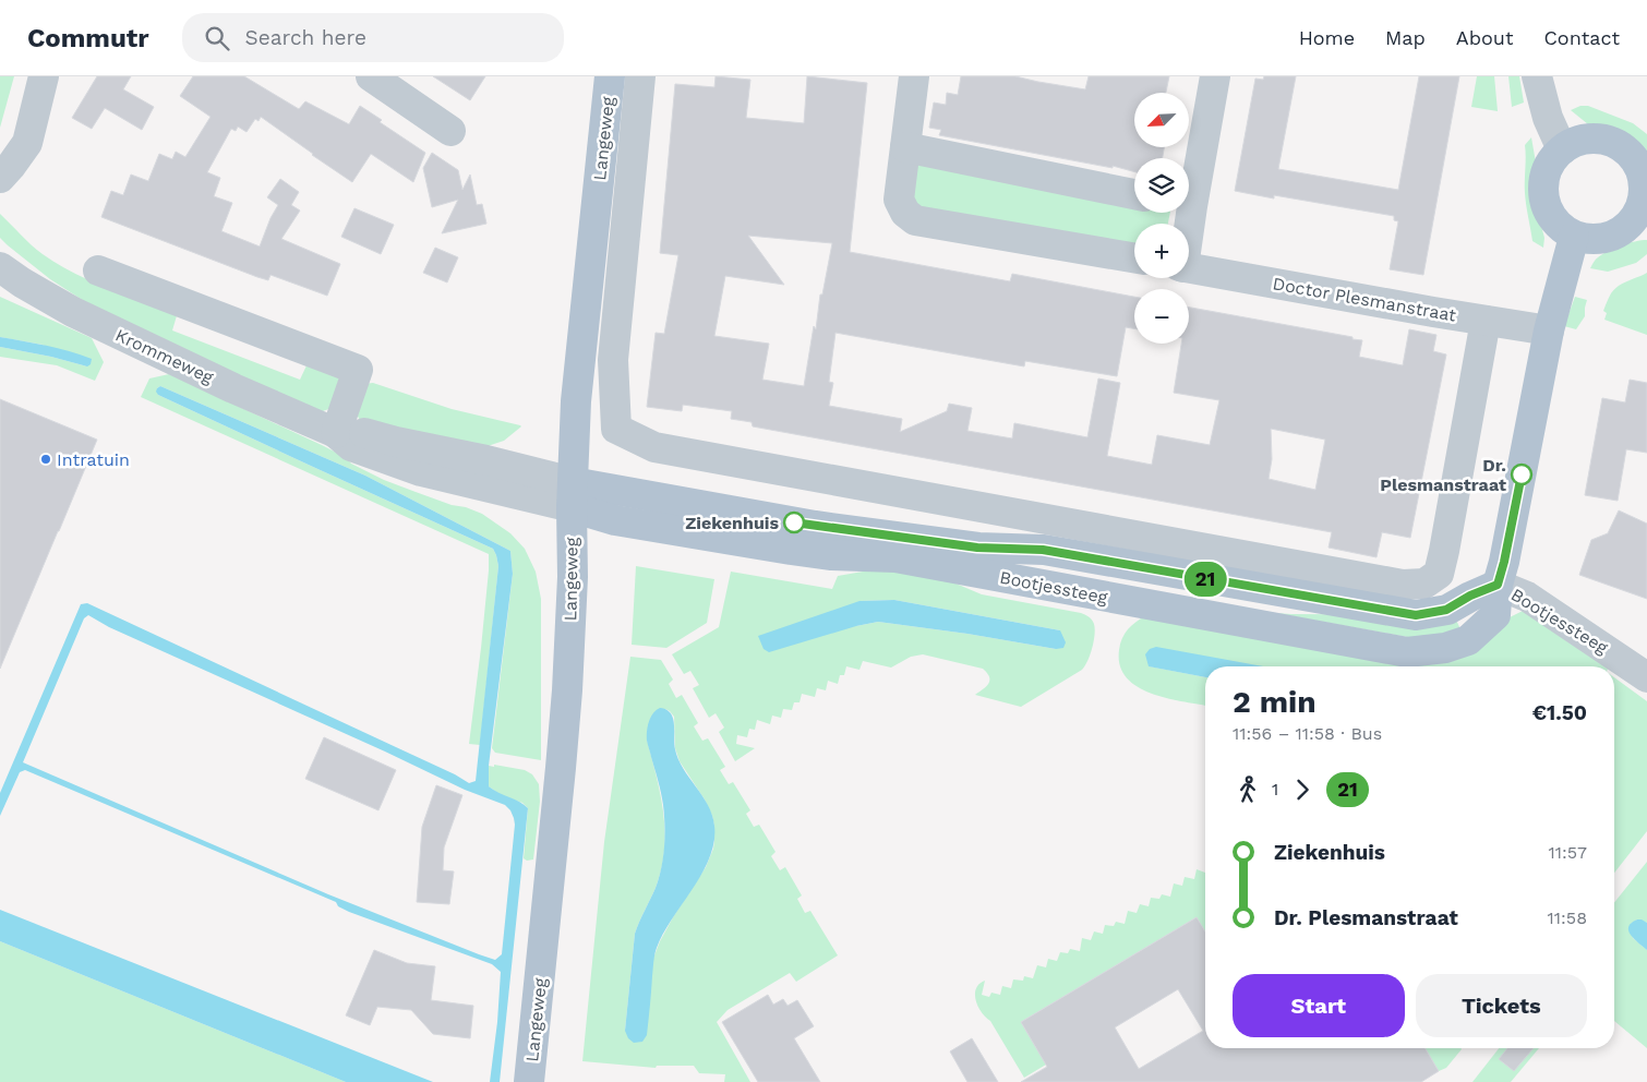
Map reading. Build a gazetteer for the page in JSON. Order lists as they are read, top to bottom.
{
  "streets": {
    "main road": ["Langeweg", "Bootjessteeg"],
    "street": ["Doctor Plesmanstraat", "Krommeweg"]
  },
  "crossings": [
    ["Langeweg", "Doctor Plesmanstraat"],
    ["Langeweg", "Krommeweg"],
    ["Langeweg", "Bootjessteeg"],
    ["Krommeweg", "Bootjessteeg"]
  ],
  "places": ["Intratuin", "Dr. Plesmanstraat", "Ziekenhuis"],
  "lines": ["bus line 21"],
  "north": "bottom left",
  "page": {
    "header": "Commutr",
    "search": "Search here",
    "nav": [
      "Home",
      "Map",
      "About",
      "Contact"
    ],
    "on_map": "21",
    "map_buttons": ["+", "−"],
    "heading": ["2 min", "11:56 – 11:58 · Bus", "€1.50"],
    "legs": ["1", "21"],
    "list": [
      {
        "name": "Ziekenhuis",
        "value": "11:57"
      },
      {
        "name": "Dr. Plesmanstraat",
        "value": "11:58"
      }
    ],
    "buttons": ["Start", "Tickets"]
  }
}
